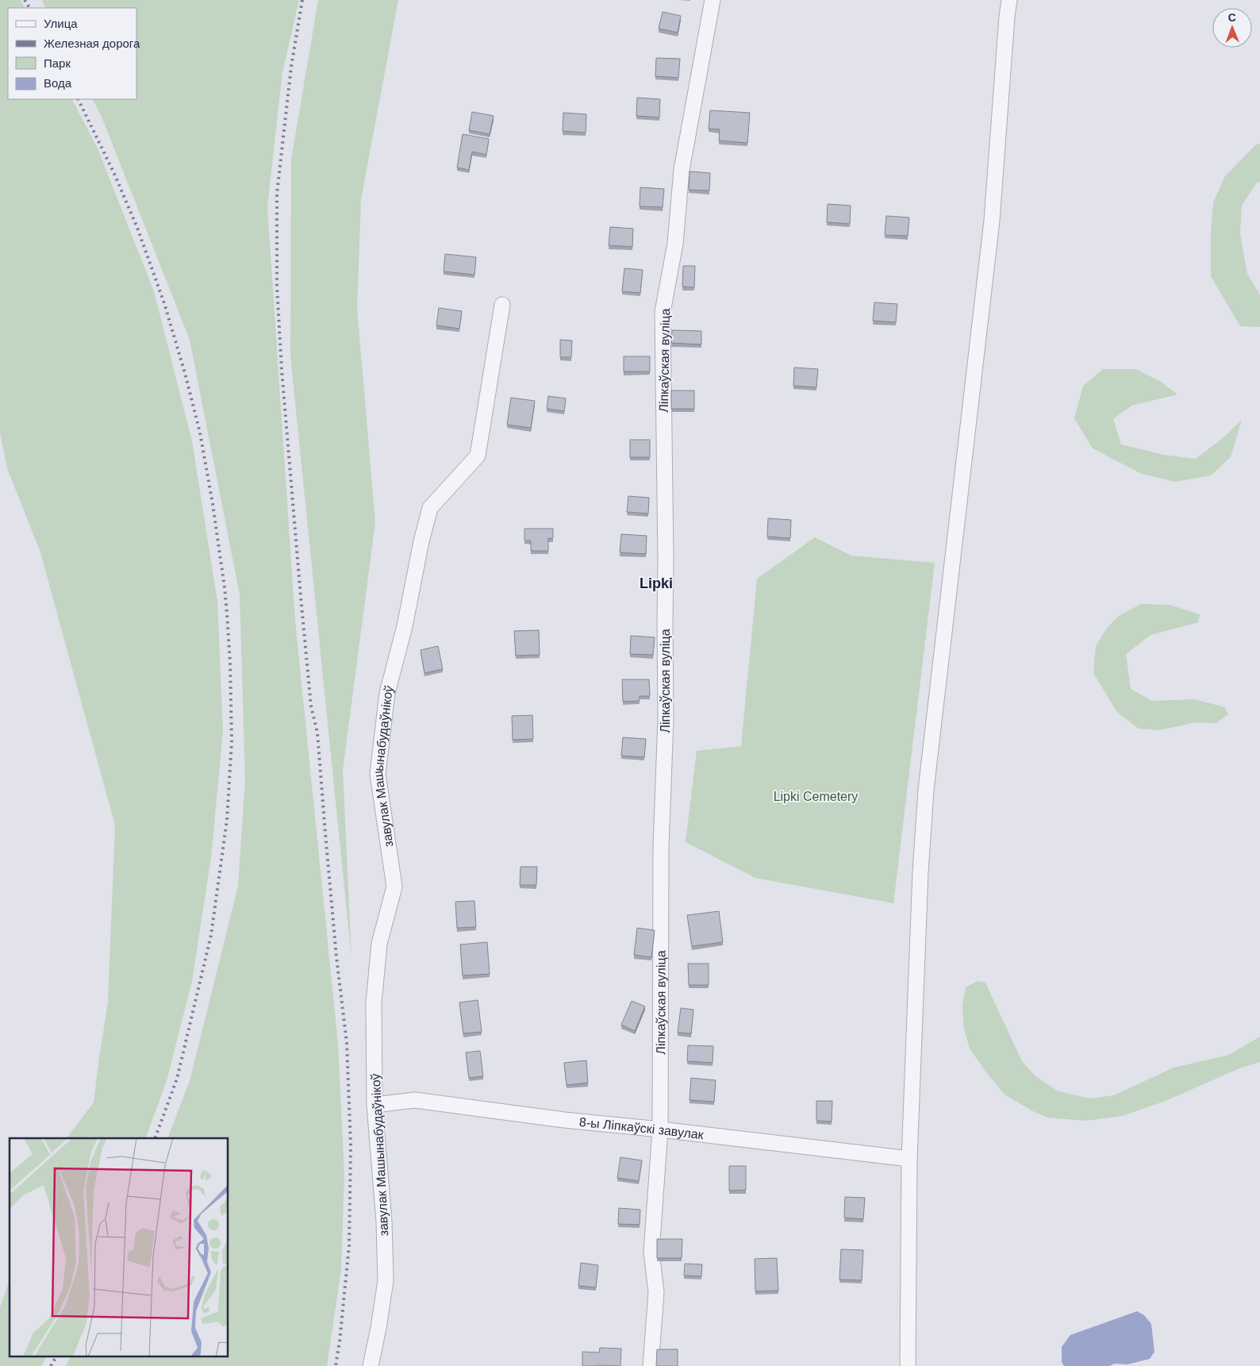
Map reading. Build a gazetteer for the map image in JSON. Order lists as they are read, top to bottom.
{
  "streets": {
    "street": ["Ліпкаўская вуліца", "завулак Машынабудаўнікоў", "8-ы Ліпкаўскі завулак"]
  },
  "crossings": [
    ["Ліпкаўская вуліца", "8-ы Ліпкаўскі завулак"],
    ["завулак Машынабудаўнікоў", "8-ы Ліпкаўскі завулак"]
  ],
  "districts": ["Lipki"],
  "parks": ["Lipki Cemetery"],
  "legend": [
    "Улица",
    "Железная дорога",
    "Парк",
    "Вода"
  ],
  "north": "top"
}
